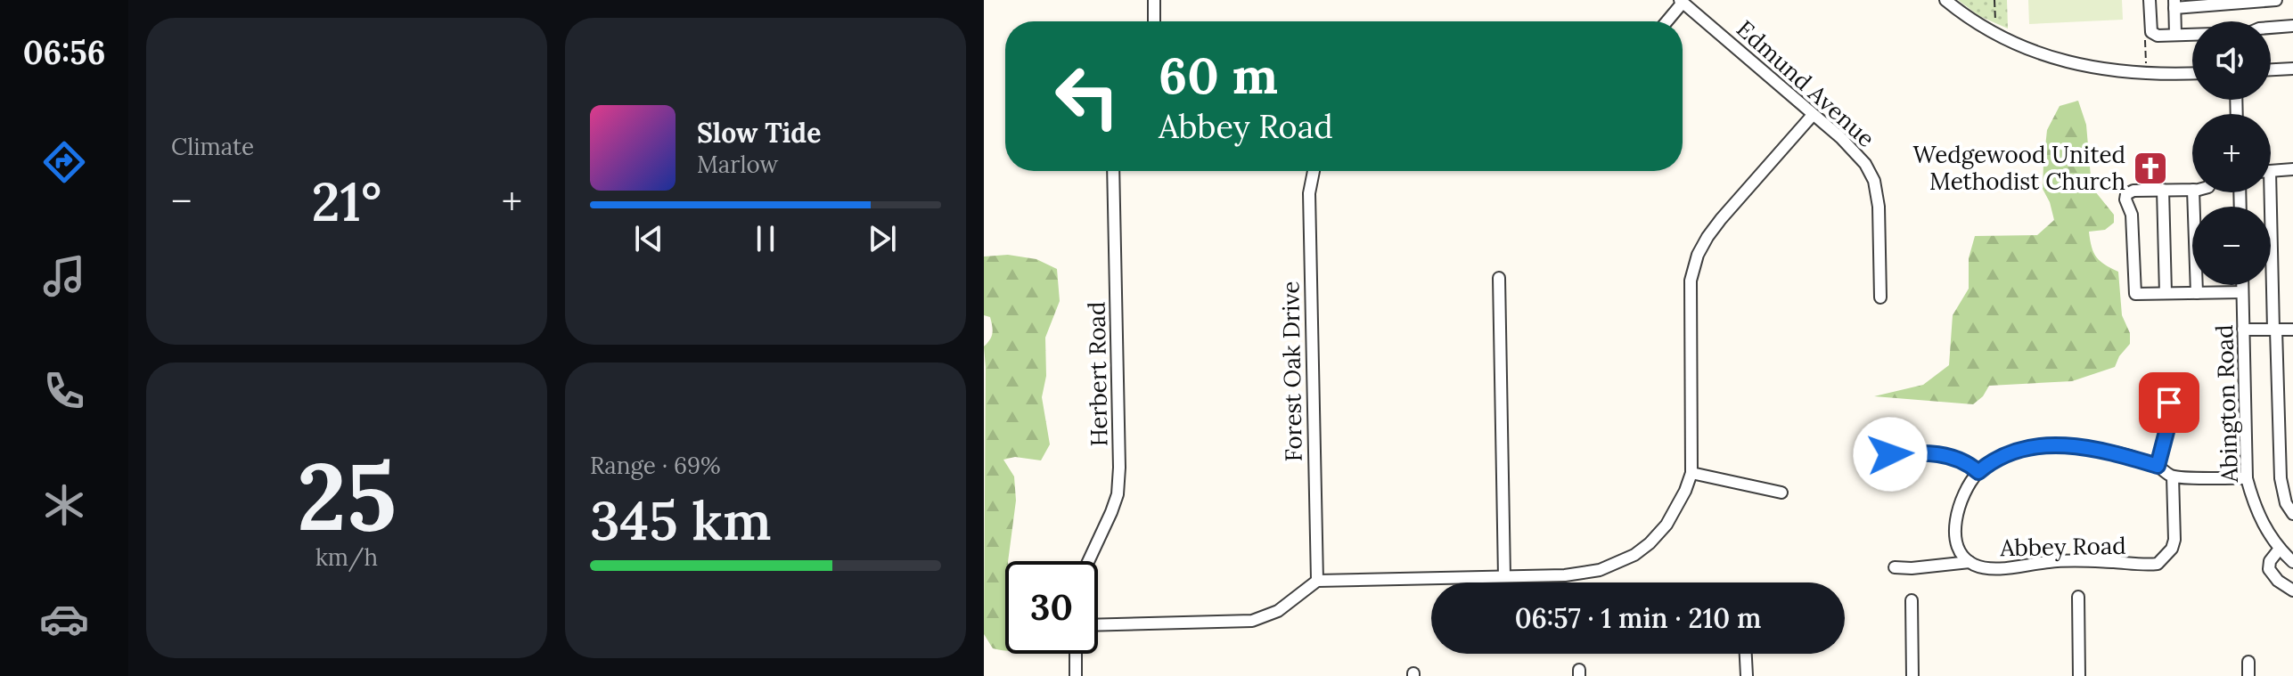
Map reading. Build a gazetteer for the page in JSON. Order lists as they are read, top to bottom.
{
  "streets": {
    "street": [
      "Edmund Avenue",
      "Forest Oak Drive",
      "Herbert Road",
      "Abington Road",
      "Abbey Road"
    ]
  },
  "places": {
    "church": ["Wedgewood United Methodist Church"]
  },
  "page": {
    "tabs": "06:56",
    "tile": [
      "Climate",
      ["25", "km/h"],
      ["Range · 69%", "345 km"]
    ],
    "map_buttons": ["+", "−"],
    "turn": ["60 m", "Abbey Road"],
    "song": ["Slow Tide", "Marlow"],
    "heat": ["−", "21°", "+"],
    "limit": "30",
    "trip": "06:57 · 1 min · 210 m"
  }
}
